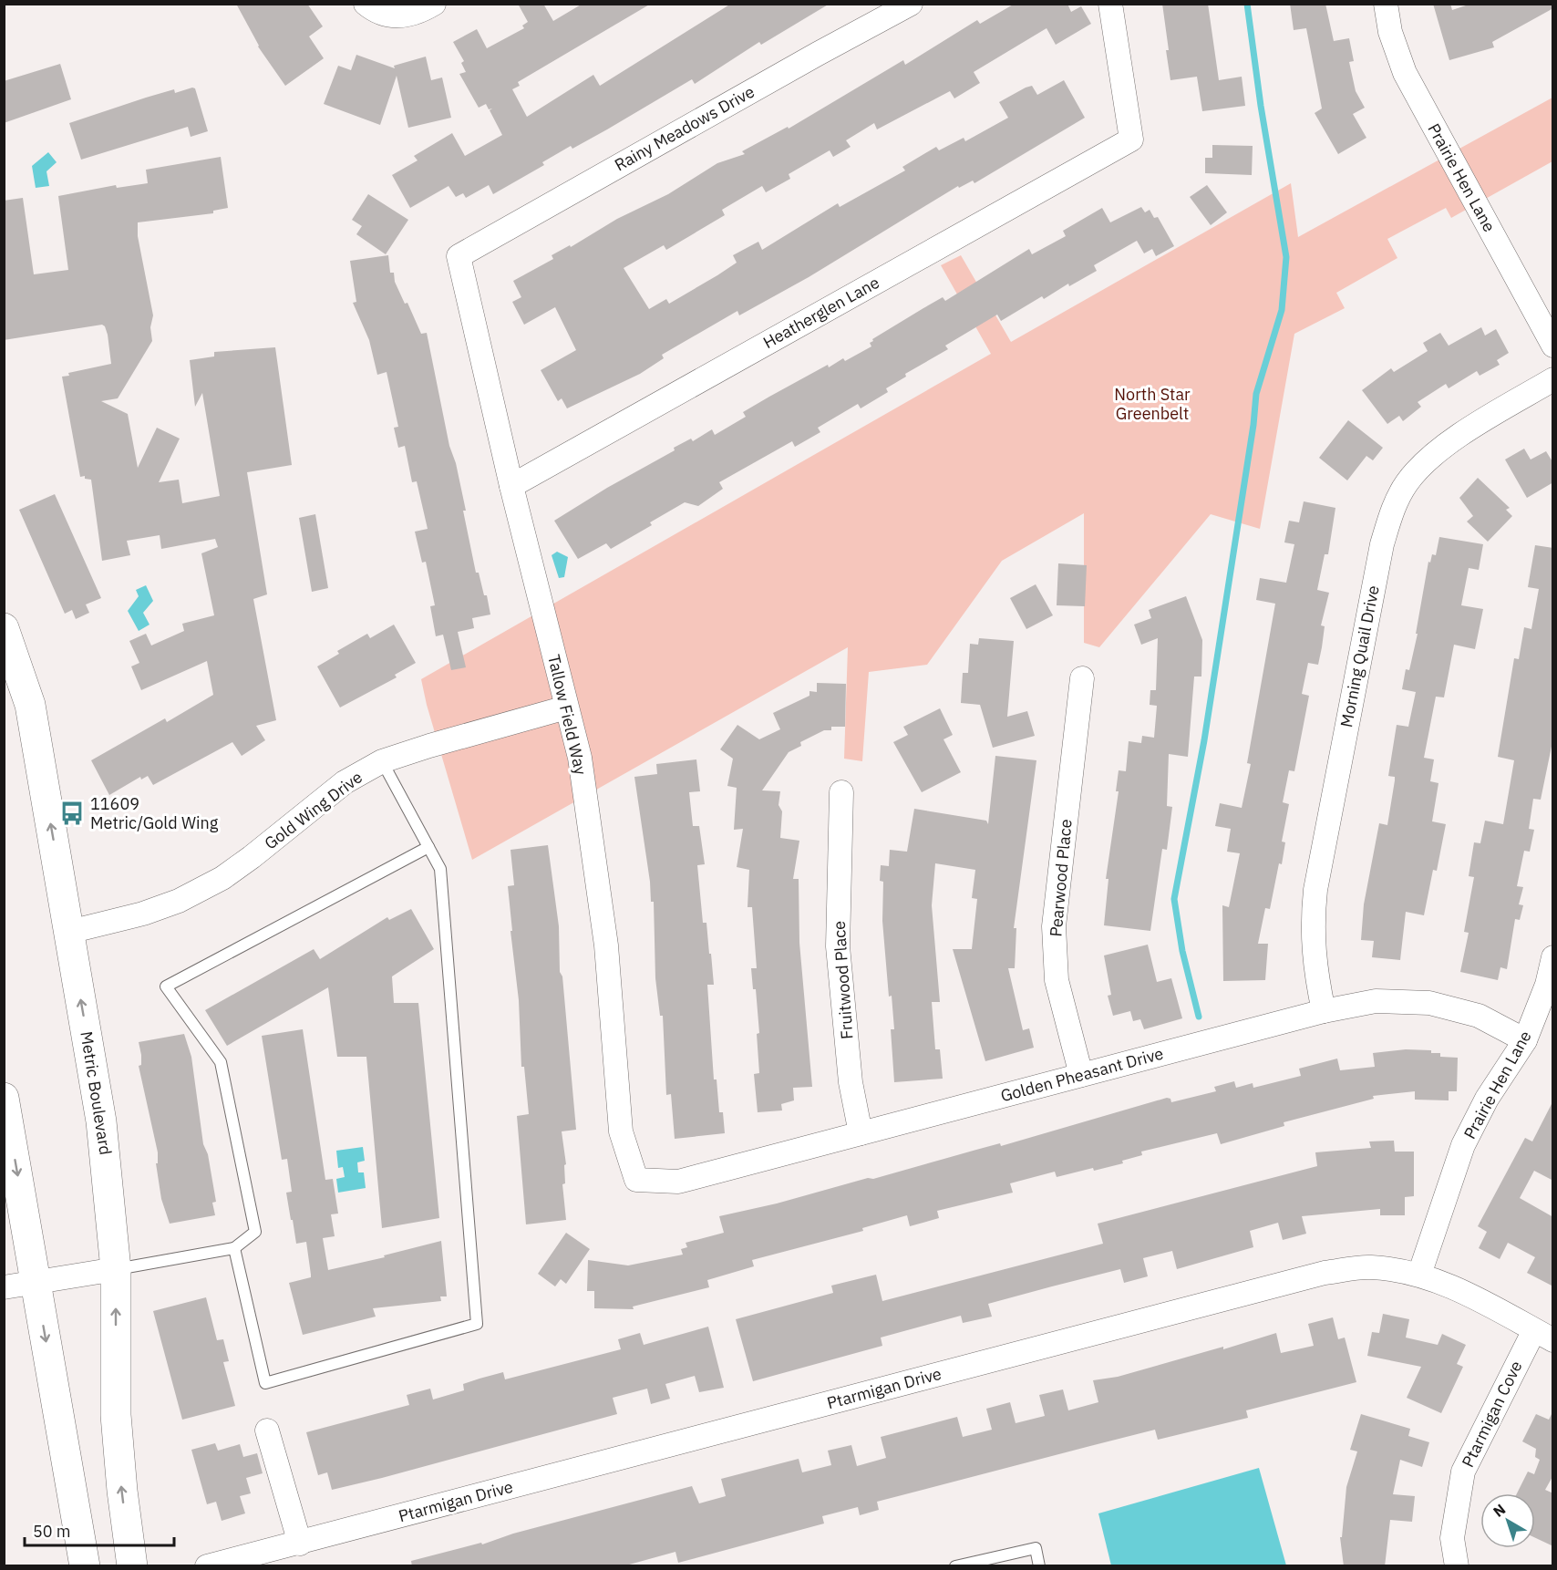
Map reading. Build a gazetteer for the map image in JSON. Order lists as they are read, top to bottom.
{
  "streets": {
    "main road": ["Metric Boulevard"],
    "street": [
      "Rainy Meadows Drive",
      "Prairie Hen Lane",
      "Heatherglen Lane",
      "Morning Quail Drive",
      "Tallow Field Way",
      "Gold Wing Drive",
      "Pearwood Place",
      "Fruitwood Place",
      "Golden Pheasant Drive",
      "Ptarmigan Drive",
      "Ptarmigan Cove"
    ]
  },
  "crossings": [
    ["Rainy Meadows Drive", "Tallow Field Way"],
    ["Prairie Hen Lane", "Golden Pheasant Drive"],
    ["Prairie Hen Lane", "Ptarmigan Drive"],
    ["Heatherglen Lane", "Tallow Field Way"],
    ["Morning Quail Drive", "Golden Pheasant Drive"],
    ["Tallow Field Way", "Gold Wing Drive"],
    ["Tallow Field Way", "Golden Pheasant Drive"],
    ["Gold Wing Drive", "Metric Boulevard"],
    ["Pearwood Place", "Golden Pheasant Drive"],
    ["Fruitwood Place", "Golden Pheasant Drive"],
    ["Ptarmigan Drive", "Ptarmigan Cove"]
  ],
  "parks": ["North Star Greenbelt"],
  "places": {
    "bus stop": ["11609 Metric/Gold Wing"]
  },
  "scale_bar": "50 m",
  "north": "top left"
}
